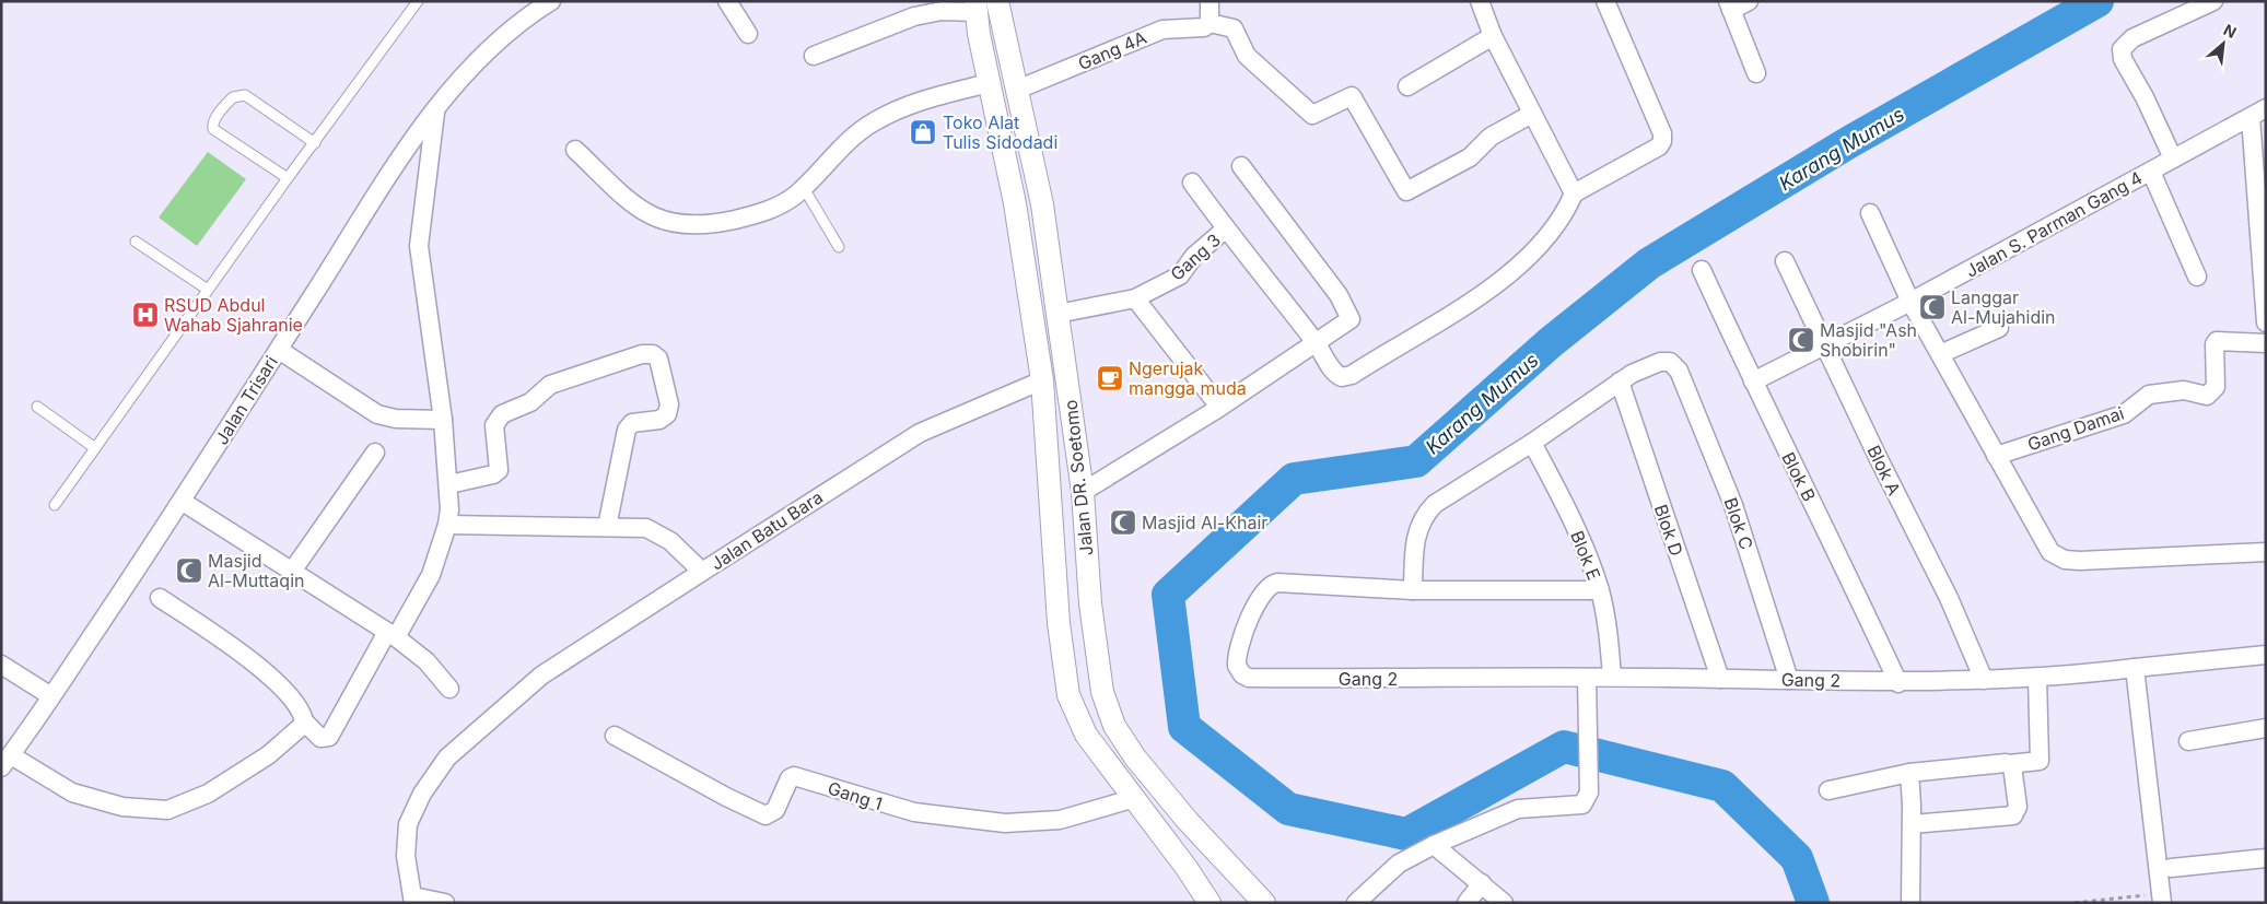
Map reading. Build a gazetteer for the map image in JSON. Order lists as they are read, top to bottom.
{
  "streets": {
    "street": [
      "Gang 4A",
      "Jalan S. Parman Gang 4",
      "Gang 3",
      "Jalan Trisari",
      "Gang Damai",
      "Blok A",
      "Blok B",
      "Jalan DR. Soetomo",
      "Blok C",
      "Jalan Batu Bara",
      "Blok D",
      "Blok E",
      "Gang 2",
      "Gang 1"
    ]
  },
  "crossings": [
    ["Gang 4A", "Jalan DR. Soetomo"],
    ["Jalan S. Parman Gang 4", "Blok A"],
    ["Jalan S. Parman Gang 4", "Blok B"],
    ["Gang 3", "Jalan DR. Soetomo"],
    ["Blok A", "Gang 2"],
    ["Blok B", "Gang 2"],
    ["Jalan DR. Soetomo", "Jalan Batu Bara"],
    ["Jalan DR. Soetomo", "Gang 1"],
    ["Blok C", "Blok D"],
    ["Blok C", "Gang 2"],
    ["Blok D", "Gang 2"],
    ["Blok E", "Gang 2"]
  ],
  "water": ["Karang Mumus"],
  "places": {
    "shop": ["Toko Alat Tulis Sidodadi"],
    "mosque": [
      "Langgar Al-Mujahidin",
      "Masjid \"Ash Shobirin\"",
      "Masjid Al-Khair",
      "Masjid Al-Muttaqin"
    ],
    "hospital": ["RSUD Abdul Wahab Sjahranie"],
    "cafe": ["Ngerujak mangga muda"]
  },
  "north": "top right"
}
